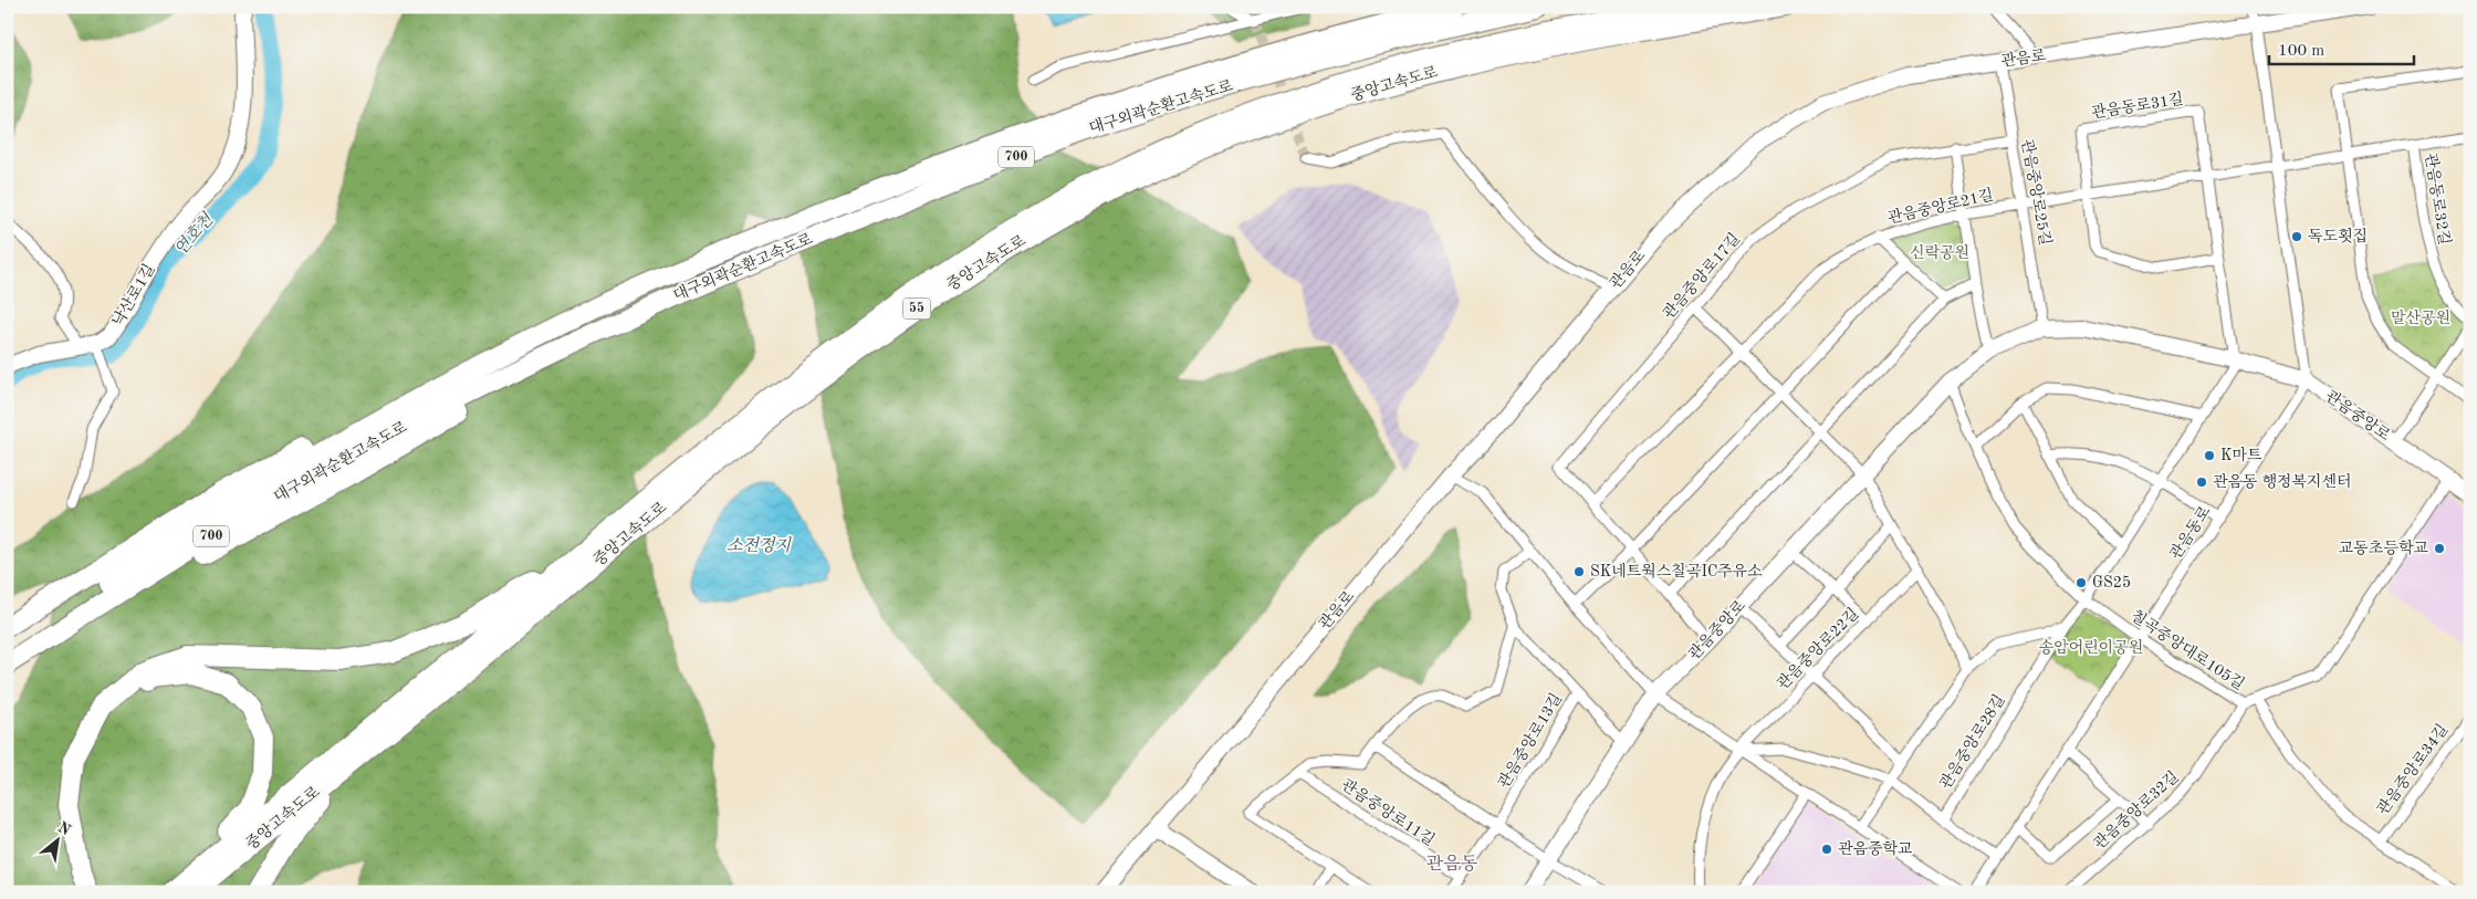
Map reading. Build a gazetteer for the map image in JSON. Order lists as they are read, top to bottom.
{
  "streets": {
    "highway": [
      "중앙고속도로",
      "대구외곽순환고속도로",
      "700",
      "55"
    ],
    "main road": ["관음로", "낙산로1길", "관음중앙로"],
    "street": [
      "관음동로31길",
      "관음중앙로25길",
      "관음동로32길",
      "관음중앙로21길",
      "관음중앙로17길",
      "관음동로",
      "관음중앙로22길",
      "칠곡중앙대로105길",
      "관음중앙로13길",
      "관음중앙로28길",
      "관음중앙로34길",
      "관음중앙로32길",
      "관음중앙로11길"
    ]
  },
  "crossings": [
    ["관음로", "관음중앙로25길"],
    ["관음중앙로25길", "관음중앙로21길"],
    ["관음중앙로25길", "관음중앙로17길"],
    ["관음중앙로25길", "관음중앙로"],
    ["관음중앙로17길", "관음중앙로"],
    ["관음중앙로", "관음동로"],
    ["관음중앙로", "관음중앙로22길"],
    ["관음중앙로", "칠곡중앙대로105길"],
    ["관음중앙로", "관음중앙로28길"],
    ["관음동로", "칠곡중앙대로105길"],
    ["칠곡중앙대로105길", "관음중앙로28길"],
    ["칠곡중앙대로105길", "관음중앙로34길"],
    ["칠곡중앙대로105길", "관음중앙로32길"],
    ["관음중앙로13길", "관음중앙로11길"]
  ],
  "districts": ["관음동"],
  "water": ["연호천", "소전정지"],
  "parks": ["신락공원", "말산공원", "송암어린이공원"],
  "places": [
    "독도횟집",
    "K마트",
    "관음동 행정복지센터",
    "교동초등학교",
    "SK네트웍스칠곡IC주유소",
    "GS25",
    "관음중학교"
  ],
  "scale_bar": "100 m",
  "north": "top right"
}
